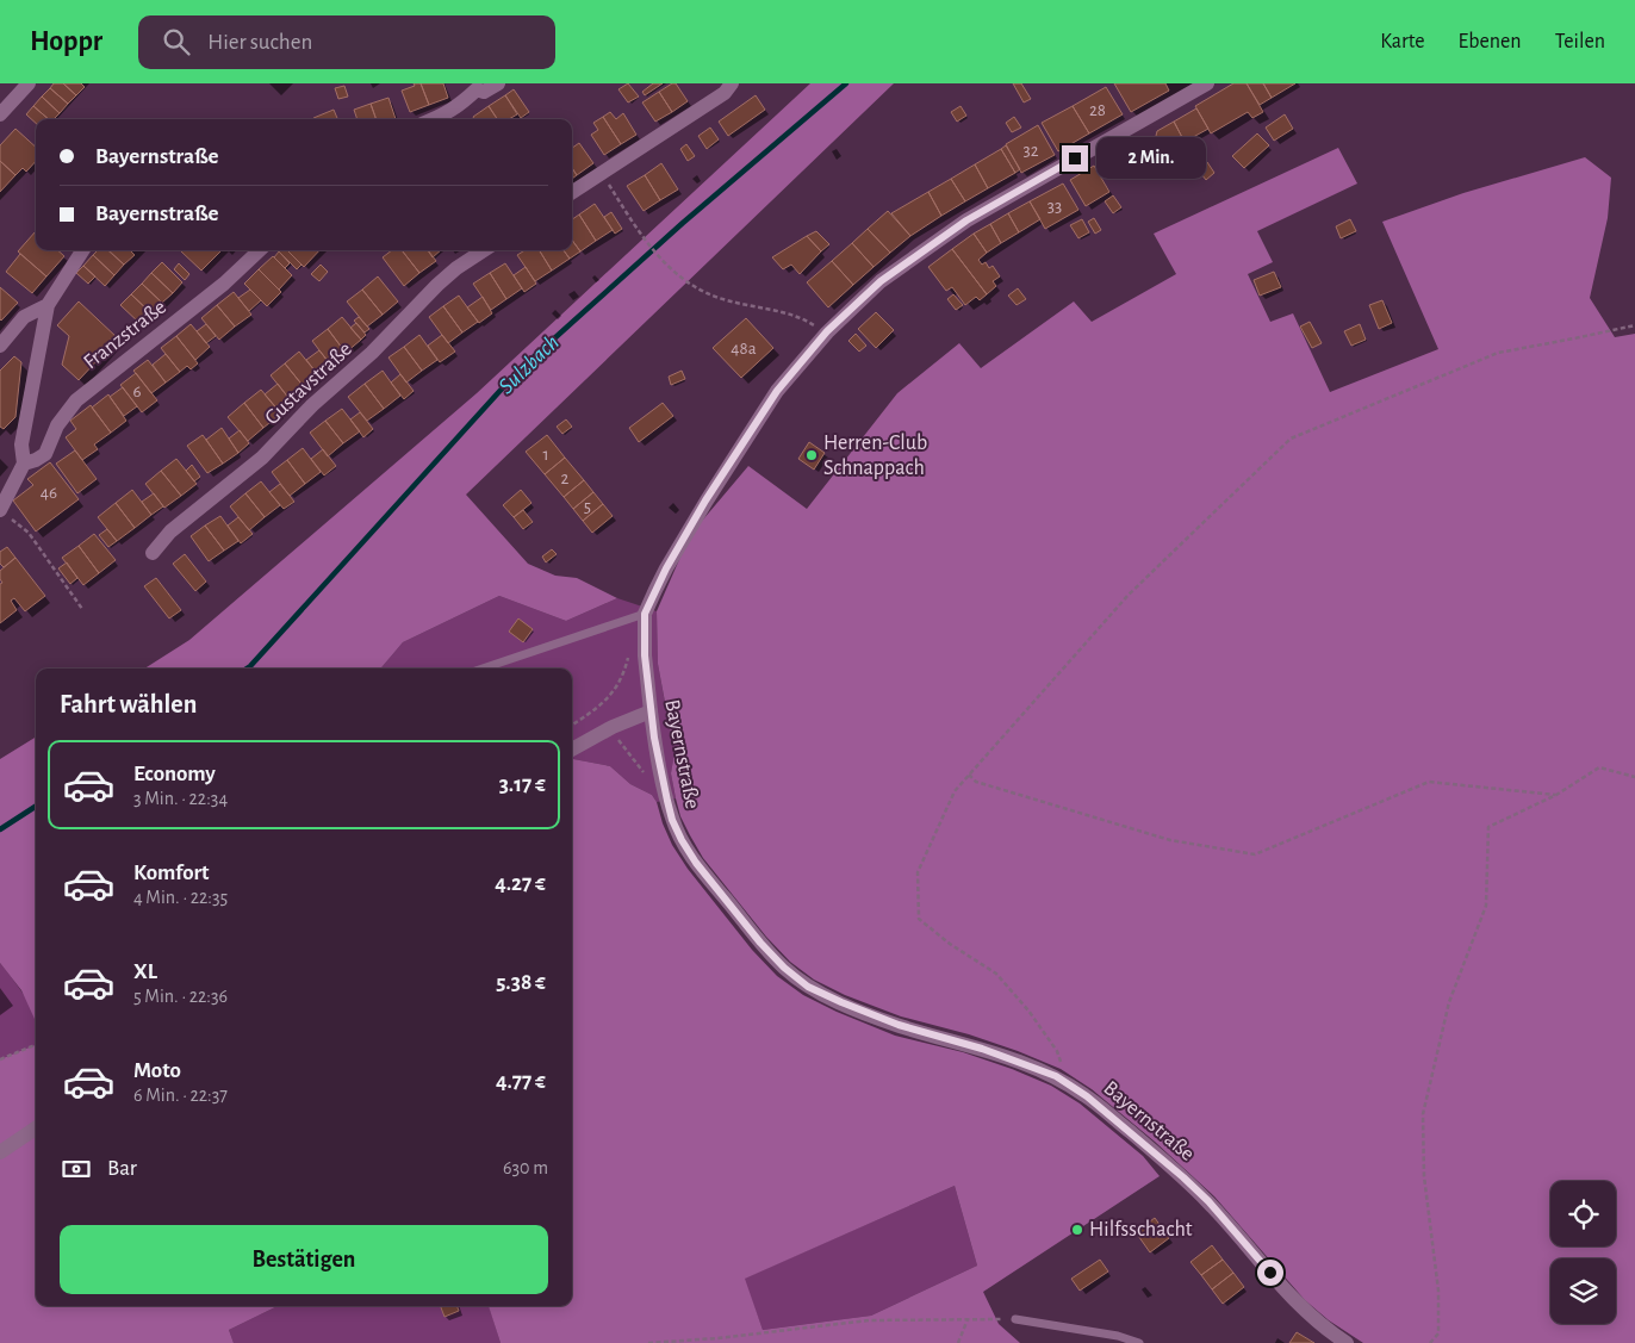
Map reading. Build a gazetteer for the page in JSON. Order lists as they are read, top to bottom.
{
  "streets": {
    "street": ["Franzstraße", "Gustavstraße", "Bayernstraße"]
  },
  "water": ["Sulzbach"],
  "places": ["Herren-Club Schnappach", "Hilfsschacht"],
  "house_numbers": [
    "28",
    "32",
    "33",
    "48a",
    "6",
    "1",
    "2",
    "46",
    "5"
  ],
  "page": {
    "header": "Hoppr",
    "search": "Hier suchen",
    "nav": ["Karte", "Ebenen", "Teilen"],
    "banner": ["Bayernstraße", "Bayernstraße"],
    "bubble": "2 Min.",
    "heading": "Fahrt wählen",
    "list": [
      {
        "name": "Economy",
        "note": "3 Min. · 22:34",
        "value": "3.17 €"
      },
      {
        "name": "Komfort",
        "note": "4 Min. · 22:35",
        "value": "4.27 €"
      },
      {
        "name": "XL",
        "note": "5 Min. · 22:36",
        "value": "5.38 €"
      },
      {
        "name": "Moto",
        "note": "6 Min. · 22:37",
        "value": "4.77 €"
      }
    ],
    "pay": ["Bar", "630 m"],
    "buttons": "Bestätigen"
  }
}
